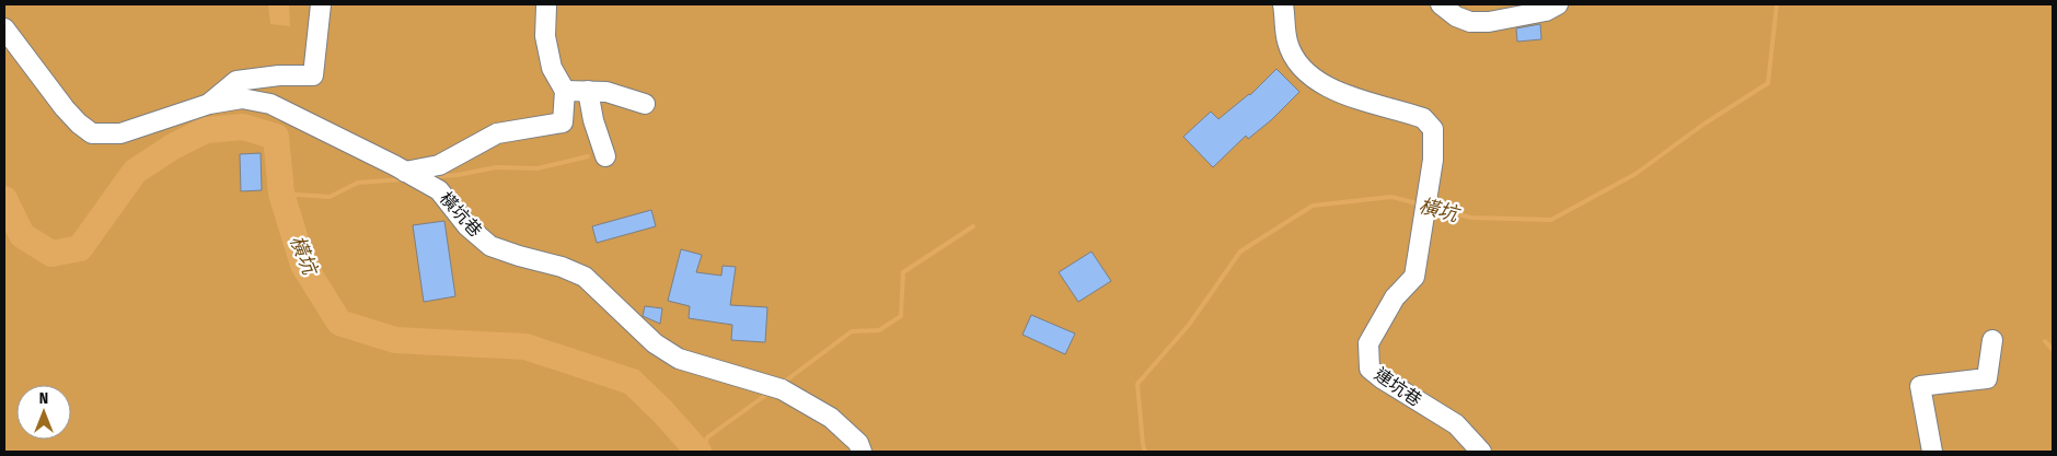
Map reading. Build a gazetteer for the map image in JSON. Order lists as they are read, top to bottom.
{
  "streets": {
    "street": ["橫坑巷", "連坑巷"]
  },
  "water": ["橫坑"],
  "north": "top"
}
